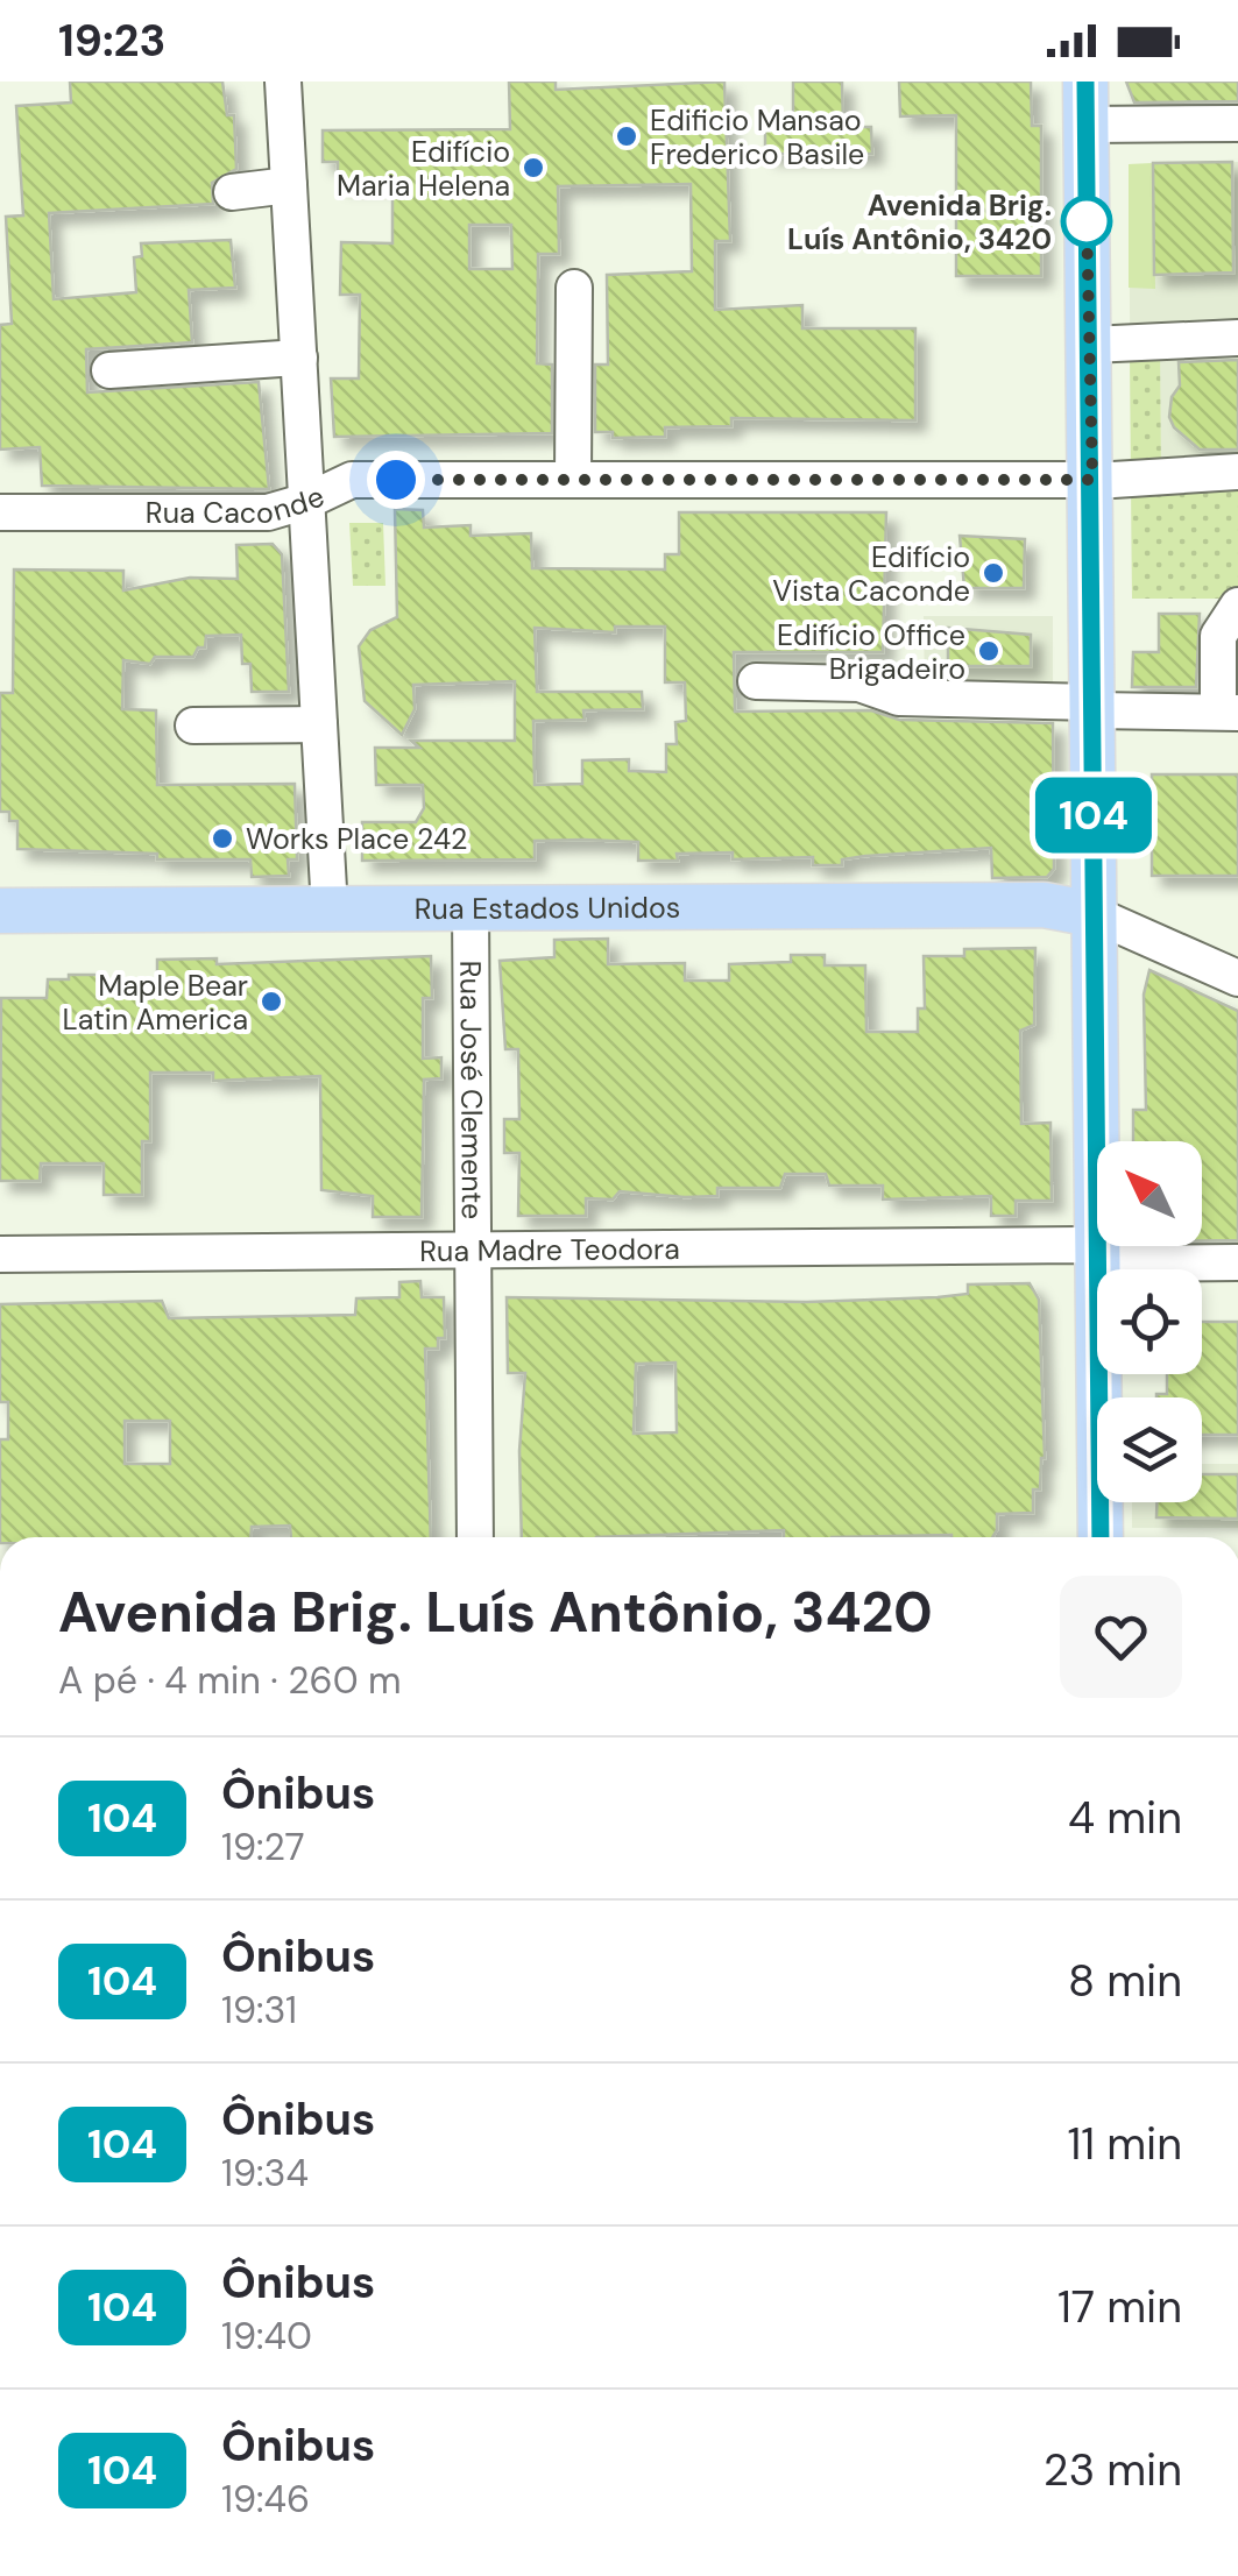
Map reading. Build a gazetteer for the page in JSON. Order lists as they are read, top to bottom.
{
  "streets": {
    "main road": ["Rua Estados Unidos"],
    "street": ["Rua Caconde", "Rua José Clemente", "Rua Madre Teodora"]
  },
  "crossings": [
    ["Rua Estados Unidos", "Rua José Clemente"],
    ["Rua José Clemente", "Rua Madre Teodora"]
  ],
  "places": [
    "Edificio Mansao Frederico Basile",
    "Edifício Maria Helena",
    "Avenida Brig. Luís Antônio, 3420",
    "Edifício Vista Caconde",
    "Edifício Office Brigadeiro",
    "Works Place 242",
    "Maple Bear Latin America"
  ],
  "lines": ["bus line 104"],
  "north": "top left",
  "page": {
    "status": "19:23",
    "on_map": "104",
    "heading": ["Avenida Brig. Luís Antônio, 3420", "A pé · 4 min · 260 m"],
    "list": [
      {
        "mark": "104",
        "name": "Ônibus",
        "note": "19:27",
        "value": "4 min"
      },
      {
        "mark": "104",
        "name": "Ônibus",
        "note": "19:31",
        "value": "8 min"
      },
      {
        "mark": "104",
        "name": "Ônibus",
        "note": "19:34",
        "value": "11 min"
      },
      {
        "mark": "104",
        "name": "Ônibus",
        "note": "19:40",
        "value": "17 min"
      },
      {
        "mark": "104",
        "name": "Ônibus",
        "note": "19:46",
        "value": "23 min"
      }
    ]
  }
}
